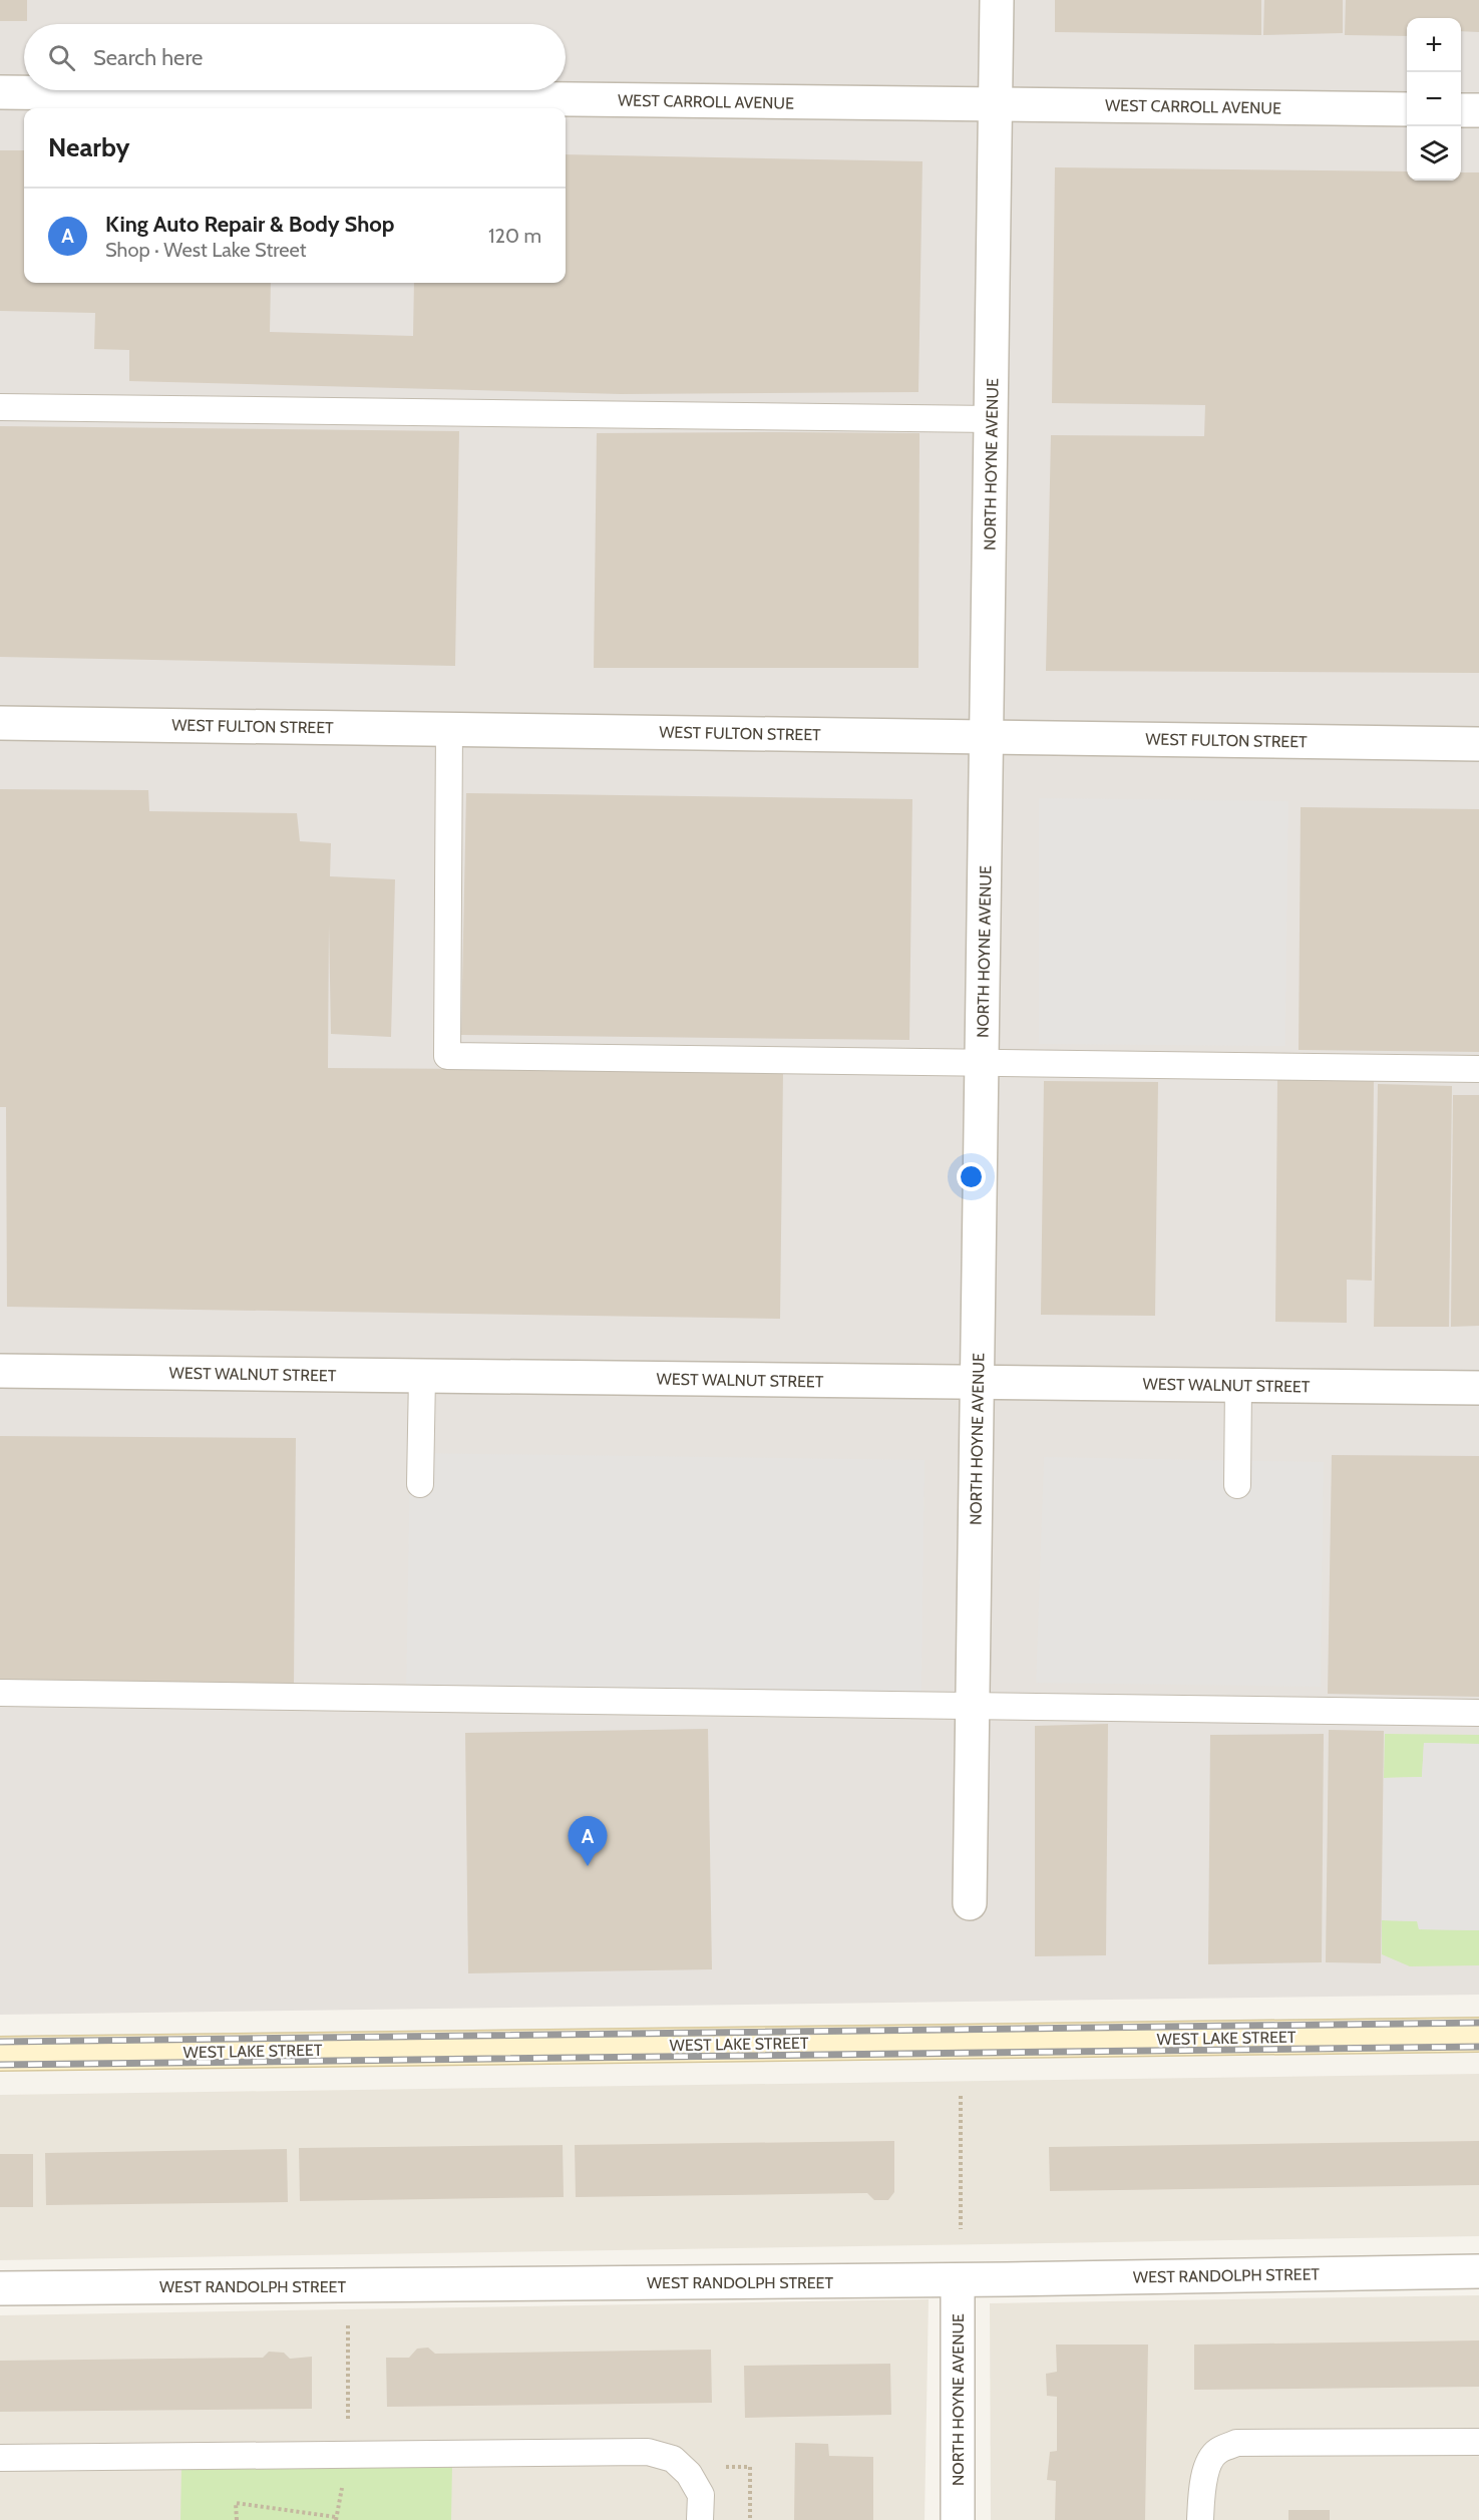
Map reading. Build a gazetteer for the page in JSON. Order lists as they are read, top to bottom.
{
  "streets": {
    "main road": ["WEST LAKE STREET"],
    "street": [
      "WEST CARROLL AVENUE",
      "NORTH HOYNE AVENUE",
      "WEST FULTON STREET",
      "WEST WALNUT STREET",
      "WEST RANDOLPH STREET"
    ]
  },
  "crossings": [
    ["WEST CARROLL AVENUE", "NORTH HOYNE AVENUE"],
    ["NORTH HOYNE AVENUE", "WEST FULTON STREET"],
    ["NORTH HOYNE AVENUE", "WEST WALNUT STREET"],
    ["NORTH HOYNE AVENUE", "WEST RANDOLPH STREET"]
  ],
  "page": {
    "map_buttons": ["+", "−"],
    "search": "Search here",
    "heading": "Nearby",
    "list": [
      {
        "mark": "A",
        "name": "King Auto Repair & Body Shop",
        "note": "Shop · West Lake Street",
        "value": "120 m"
      }
    ],
    "pins": "A"
  }
}
